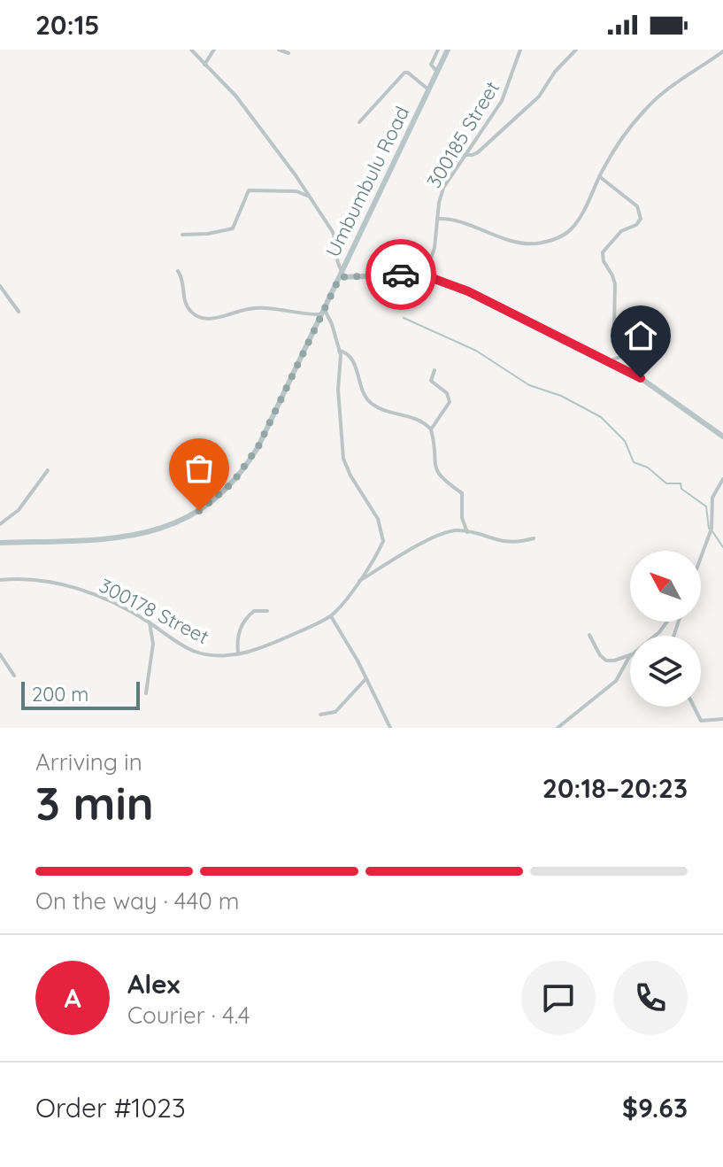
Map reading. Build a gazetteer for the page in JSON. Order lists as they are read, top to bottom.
{
  "streets": {
    "main road": ["Umbumbulu Road"],
    "street": ["300185 Street", "300178 Street"]
  },
  "scale_bar": "200 m",
  "north": "top left",
  "page": {
    "status": "20:15",
    "scale": "200 m",
    "heading": ["3 min", "Arriving in", "20:18–20:23"],
    "panel": [
      "Alex",
      "Courier · 4.4",
      "Order #1023",
      "$9.63"
    ],
    "bar": "On the way · 440 m",
    "round": "A"
  }
}
